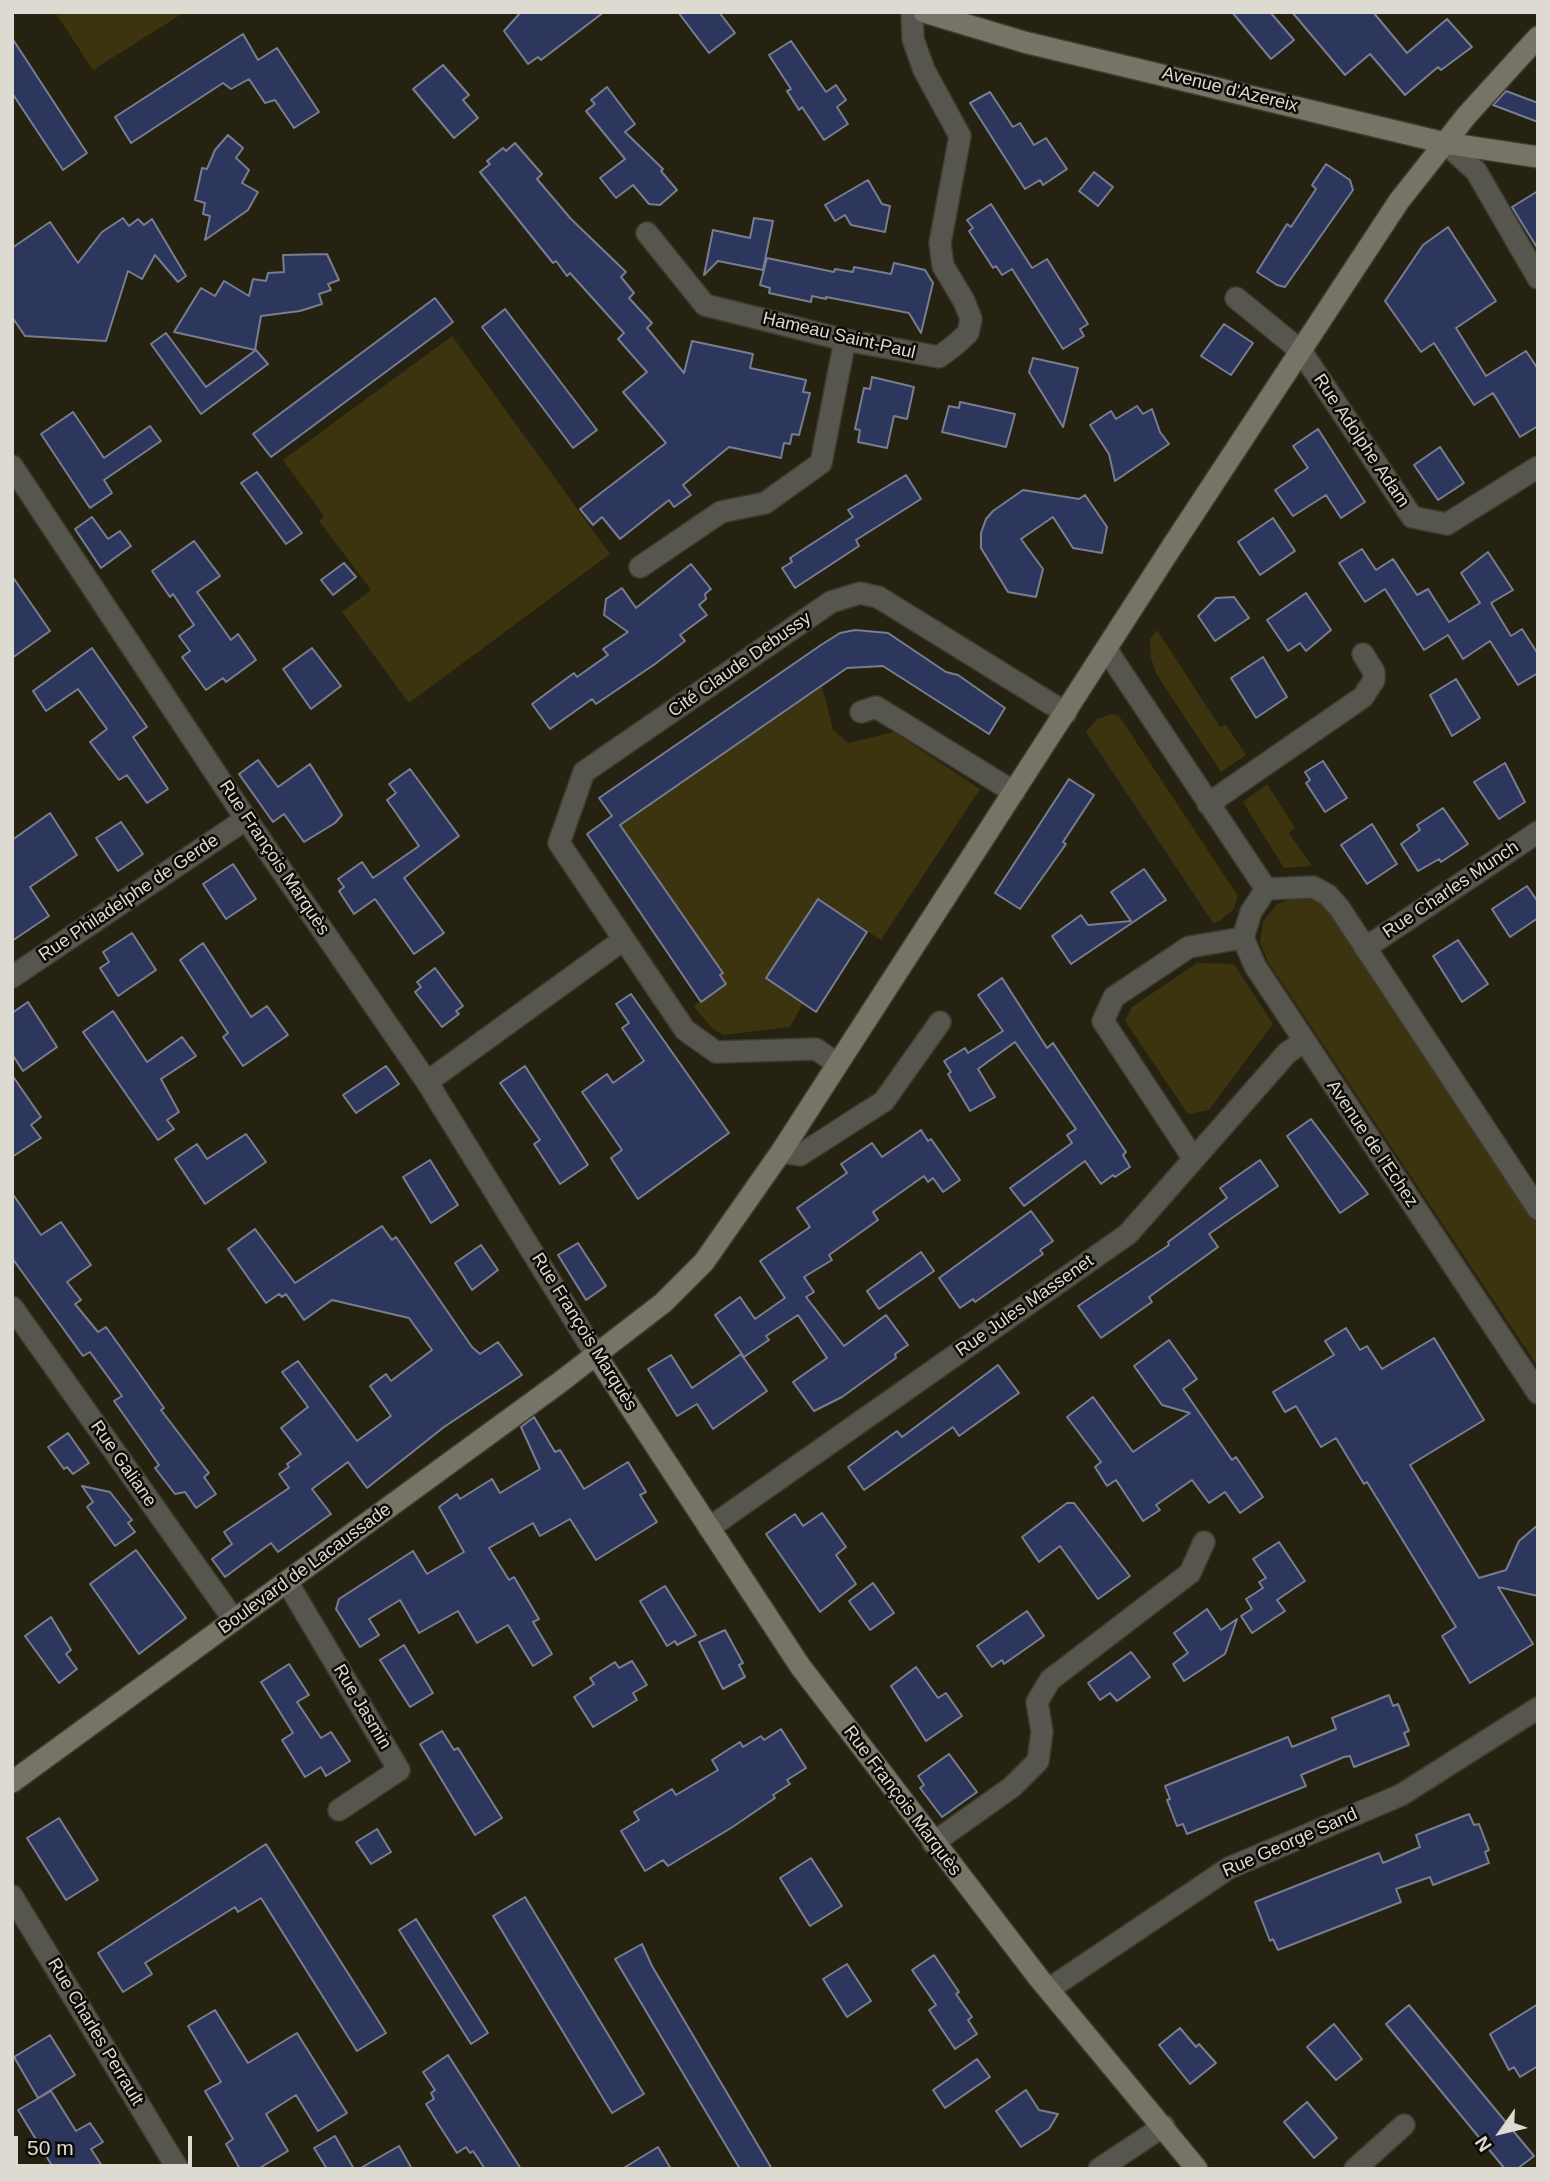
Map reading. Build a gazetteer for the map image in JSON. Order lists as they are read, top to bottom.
{
  "streets": {
    "main road": ["Avenue d'Azereix", "Rue François Marquès", "Boulevard de Lacaussade"],
    "street": [
      "Hameau Saint-Paul",
      "Rue Adolphe Adam",
      "Cité Claude Debussy",
      "Rue Charles Munch",
      "Rue Philadelphe de Gerde",
      "Avenue de l'Echez",
      "Rue Jules Massenet",
      "Rue Galiane",
      "Rue Jasmin",
      "Rue George Sand",
      "Rue Charles Perrault"
    ]
  },
  "crossings": [
    ["Avenue d'Azereix", "Boulevard de Lacaussade"],
    ["Rue Adolphe Adam", "Boulevard de Lacaussade"],
    ["Cité Claude Debussy", "Boulevard de Lacaussade"],
    ["Rue François Marquès", "Rue Philadelphe de Gerde"],
    ["Rue François Marquès", "Rue Jules Massenet"],
    ["Rue François Marquès", "Boulevard de Lacaussade"],
    ["Rue François Marquès", "Rue George Sand"],
    ["Avenue de l'Echez", "Rue Jules Massenet"],
    ["Rue Galiane", "Boulevard de Lacaussade"],
    ["Boulevard de Lacaussade", "Rue Jasmin"]
  ],
  "scale_bar": "50 m",
  "north": "bottom left"
}
